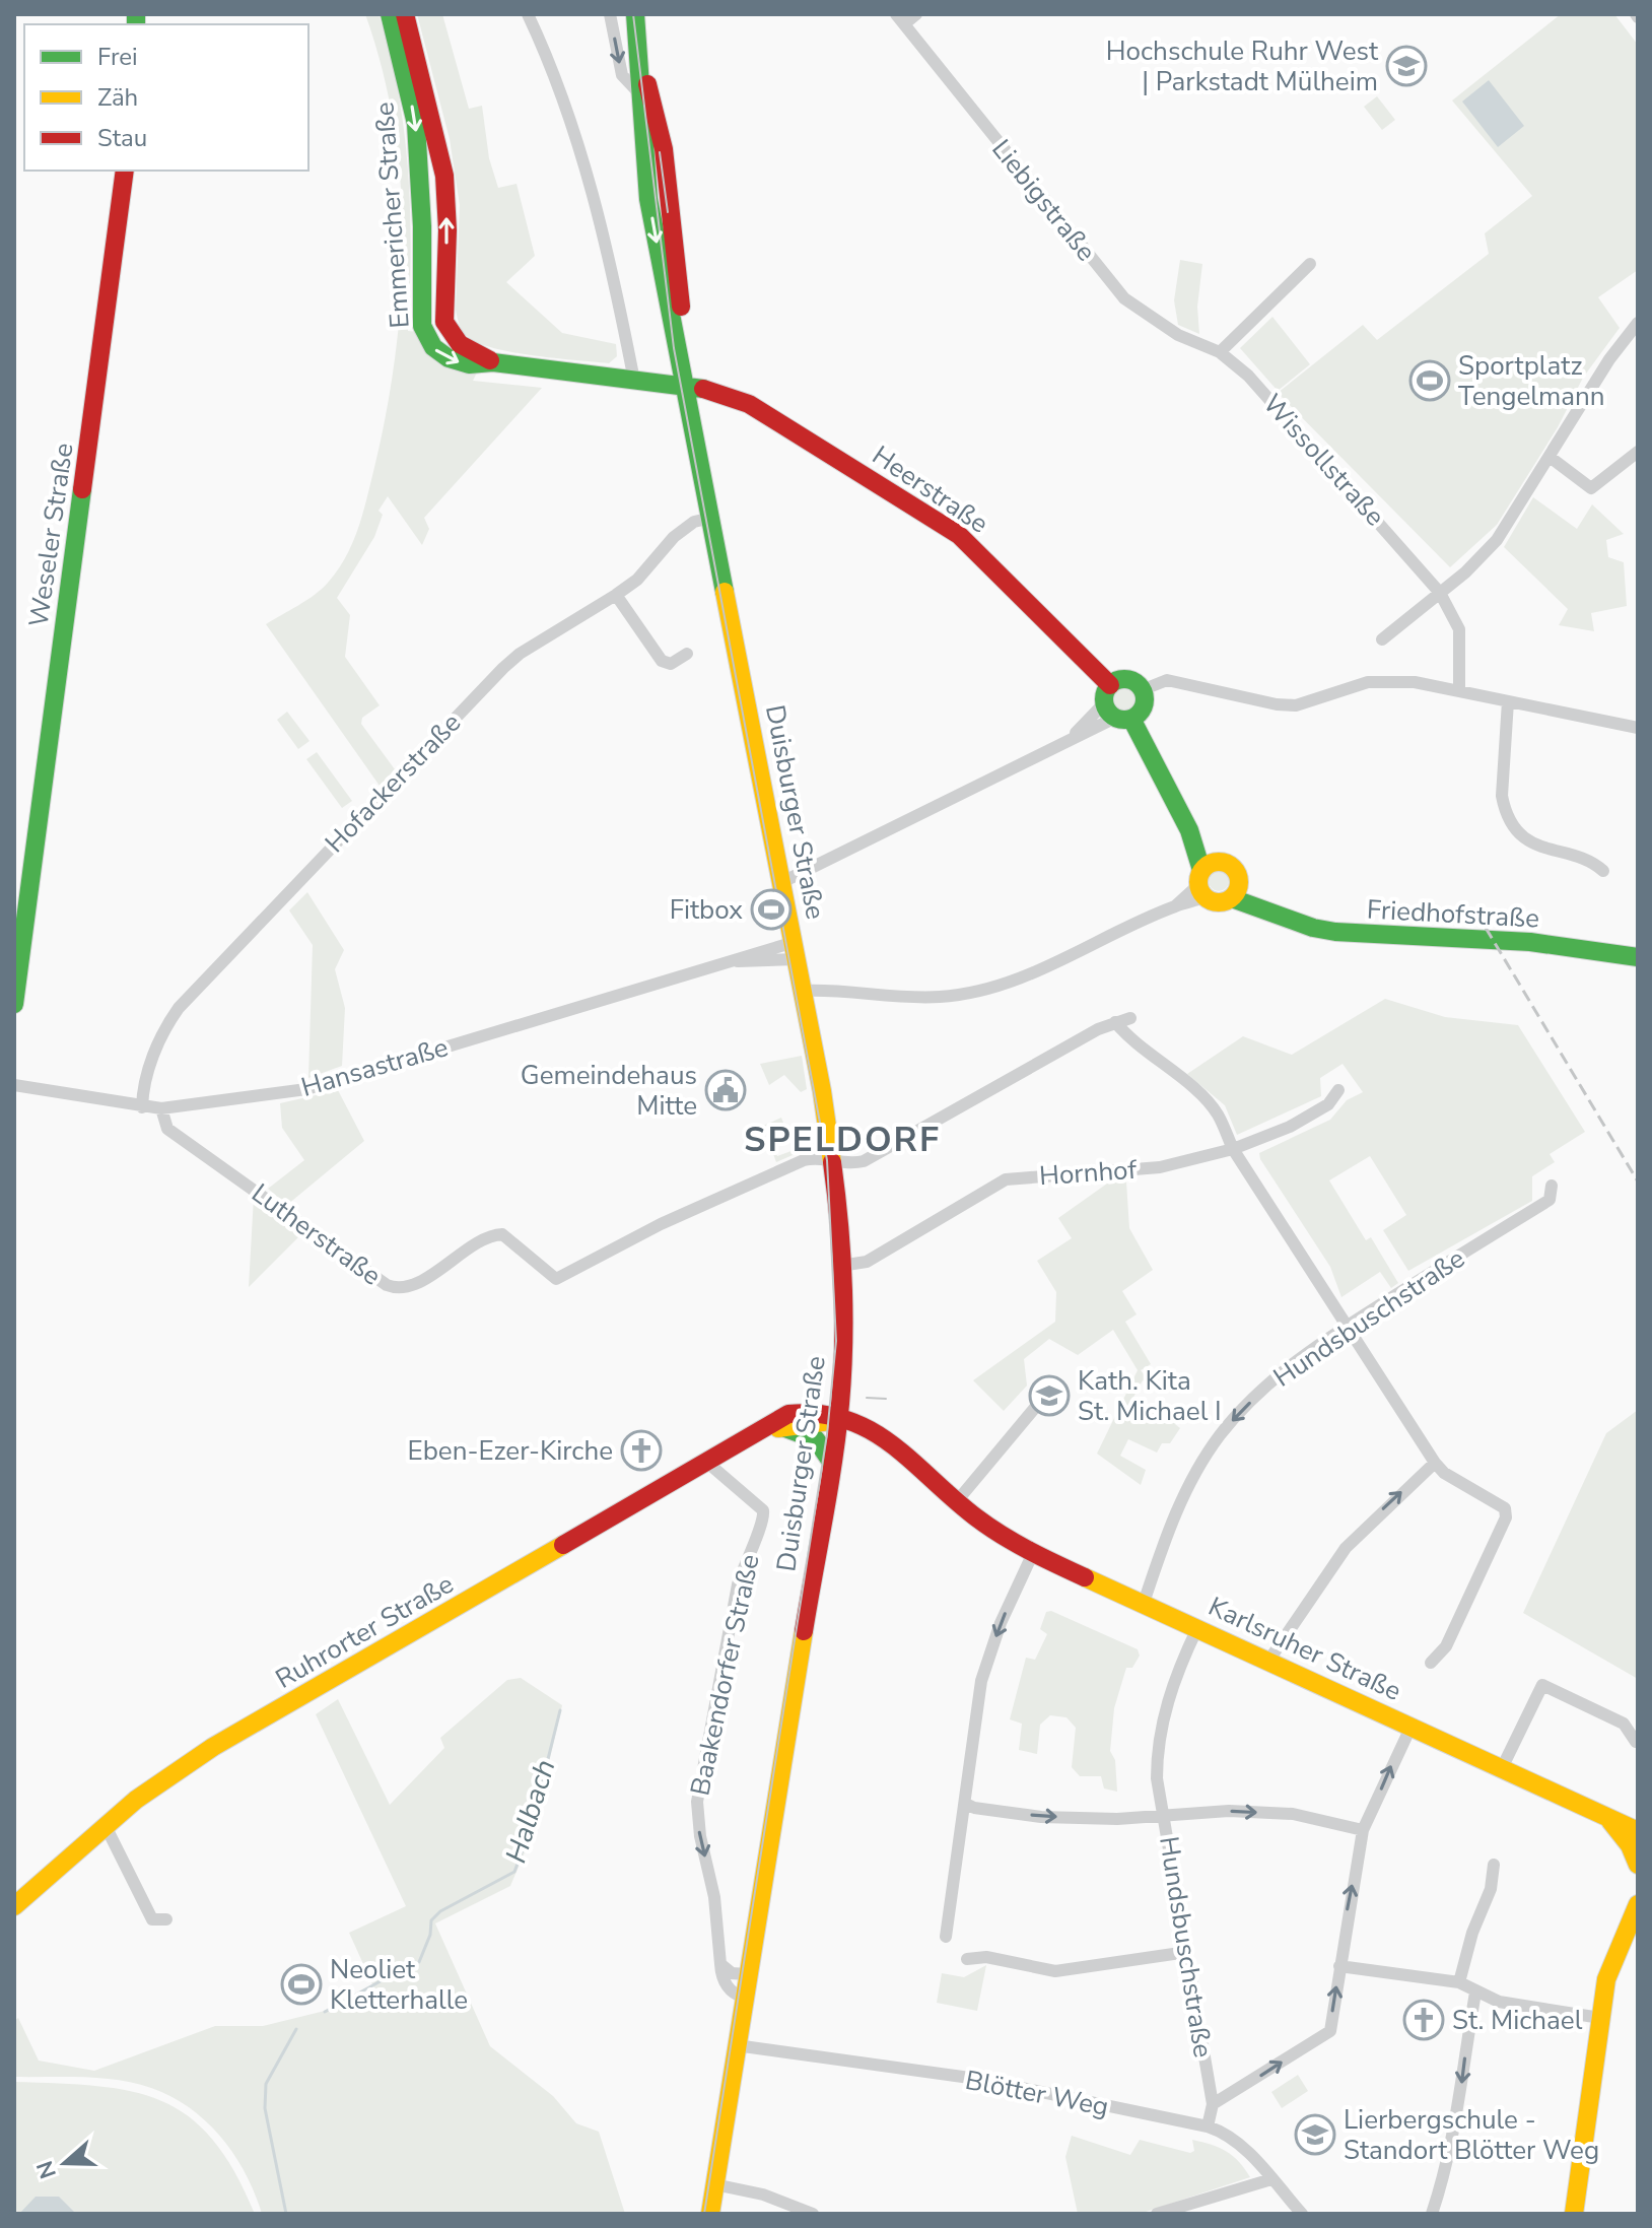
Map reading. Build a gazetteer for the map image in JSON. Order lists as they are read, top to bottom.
{
  "streets": {
    "main road": [
      "Emmericher Straße",
      "Heerstraße",
      "Weseler Straße",
      "Duisburger Straße",
      "Friedhofstraße",
      "Ruhrorter Straße",
      "Karlsruher Straße"
    ],
    "street": [
      "Liebigstraße",
      "Wissollstraße",
      "Hofackerstraße",
      "Hansastraße",
      "Hornhof",
      "Lutherstraße",
      "Hundsbuschstraße",
      "Baakendorfer Straße",
      "Blötter Weg"
    ]
  },
  "crossings": [
    ["Liebigstraße", "Wissollstraße"],
    ["Emmericher Straße", "Heerstraße"],
    ["Emmericher Straße", "Duisburger Straße"],
    ["Heerstraße", "Duisburger Straße"],
    ["Heerstraße", "Friedhofstraße"],
    ["Hofackerstraße", "Duisburger Straße"],
    ["Hofackerstraße", "Hansastraße"],
    ["Duisburger Straße", "Hansastraße"],
    ["Duisburger Straße", "Hornhof"],
    ["Duisburger Straße", "Lutherstraße"],
    ["Duisburger Straße", "Ruhrorter Straße"],
    ["Duisburger Straße", "Karlsruher Straße"],
    ["Duisburger Straße", "Baakendorfer Straße"],
    ["Duisburger Straße", "Blötter Weg"],
    ["Hansastraße", "Lutherstraße"],
    ["Hundsbuschstraße", "Karlsruher Straße"],
    ["Hundsbuschstraße", "Blötter Weg"],
    ["Ruhrorter Straße", "Karlsruher Straße"],
    ["Ruhrorter Straße", "Baakendorfer Straße"]
  ],
  "one_way": ["Baakendorfer Straße"],
  "districts": ["SPELDORF"],
  "water": ["Halbach"],
  "places": {
    "school or university": ["Hochschule Ruhr West | Parkstadt Mülheim", "Kath. Kita St. Michael I", "Lierbergschule - Standort Blötter Weg"],
    "sports": ["Sportplatz Tengelmann", "Fitbox", "Neoliet Kletterhalle"],
    "public building": ["Gemeindehaus Mitte"],
    "church": ["Eben-Ezer-Kirche", "St. Michael"]
  },
  "legend": ["Frei", "Zäh", "Stau"],
  "north": "left"
}
